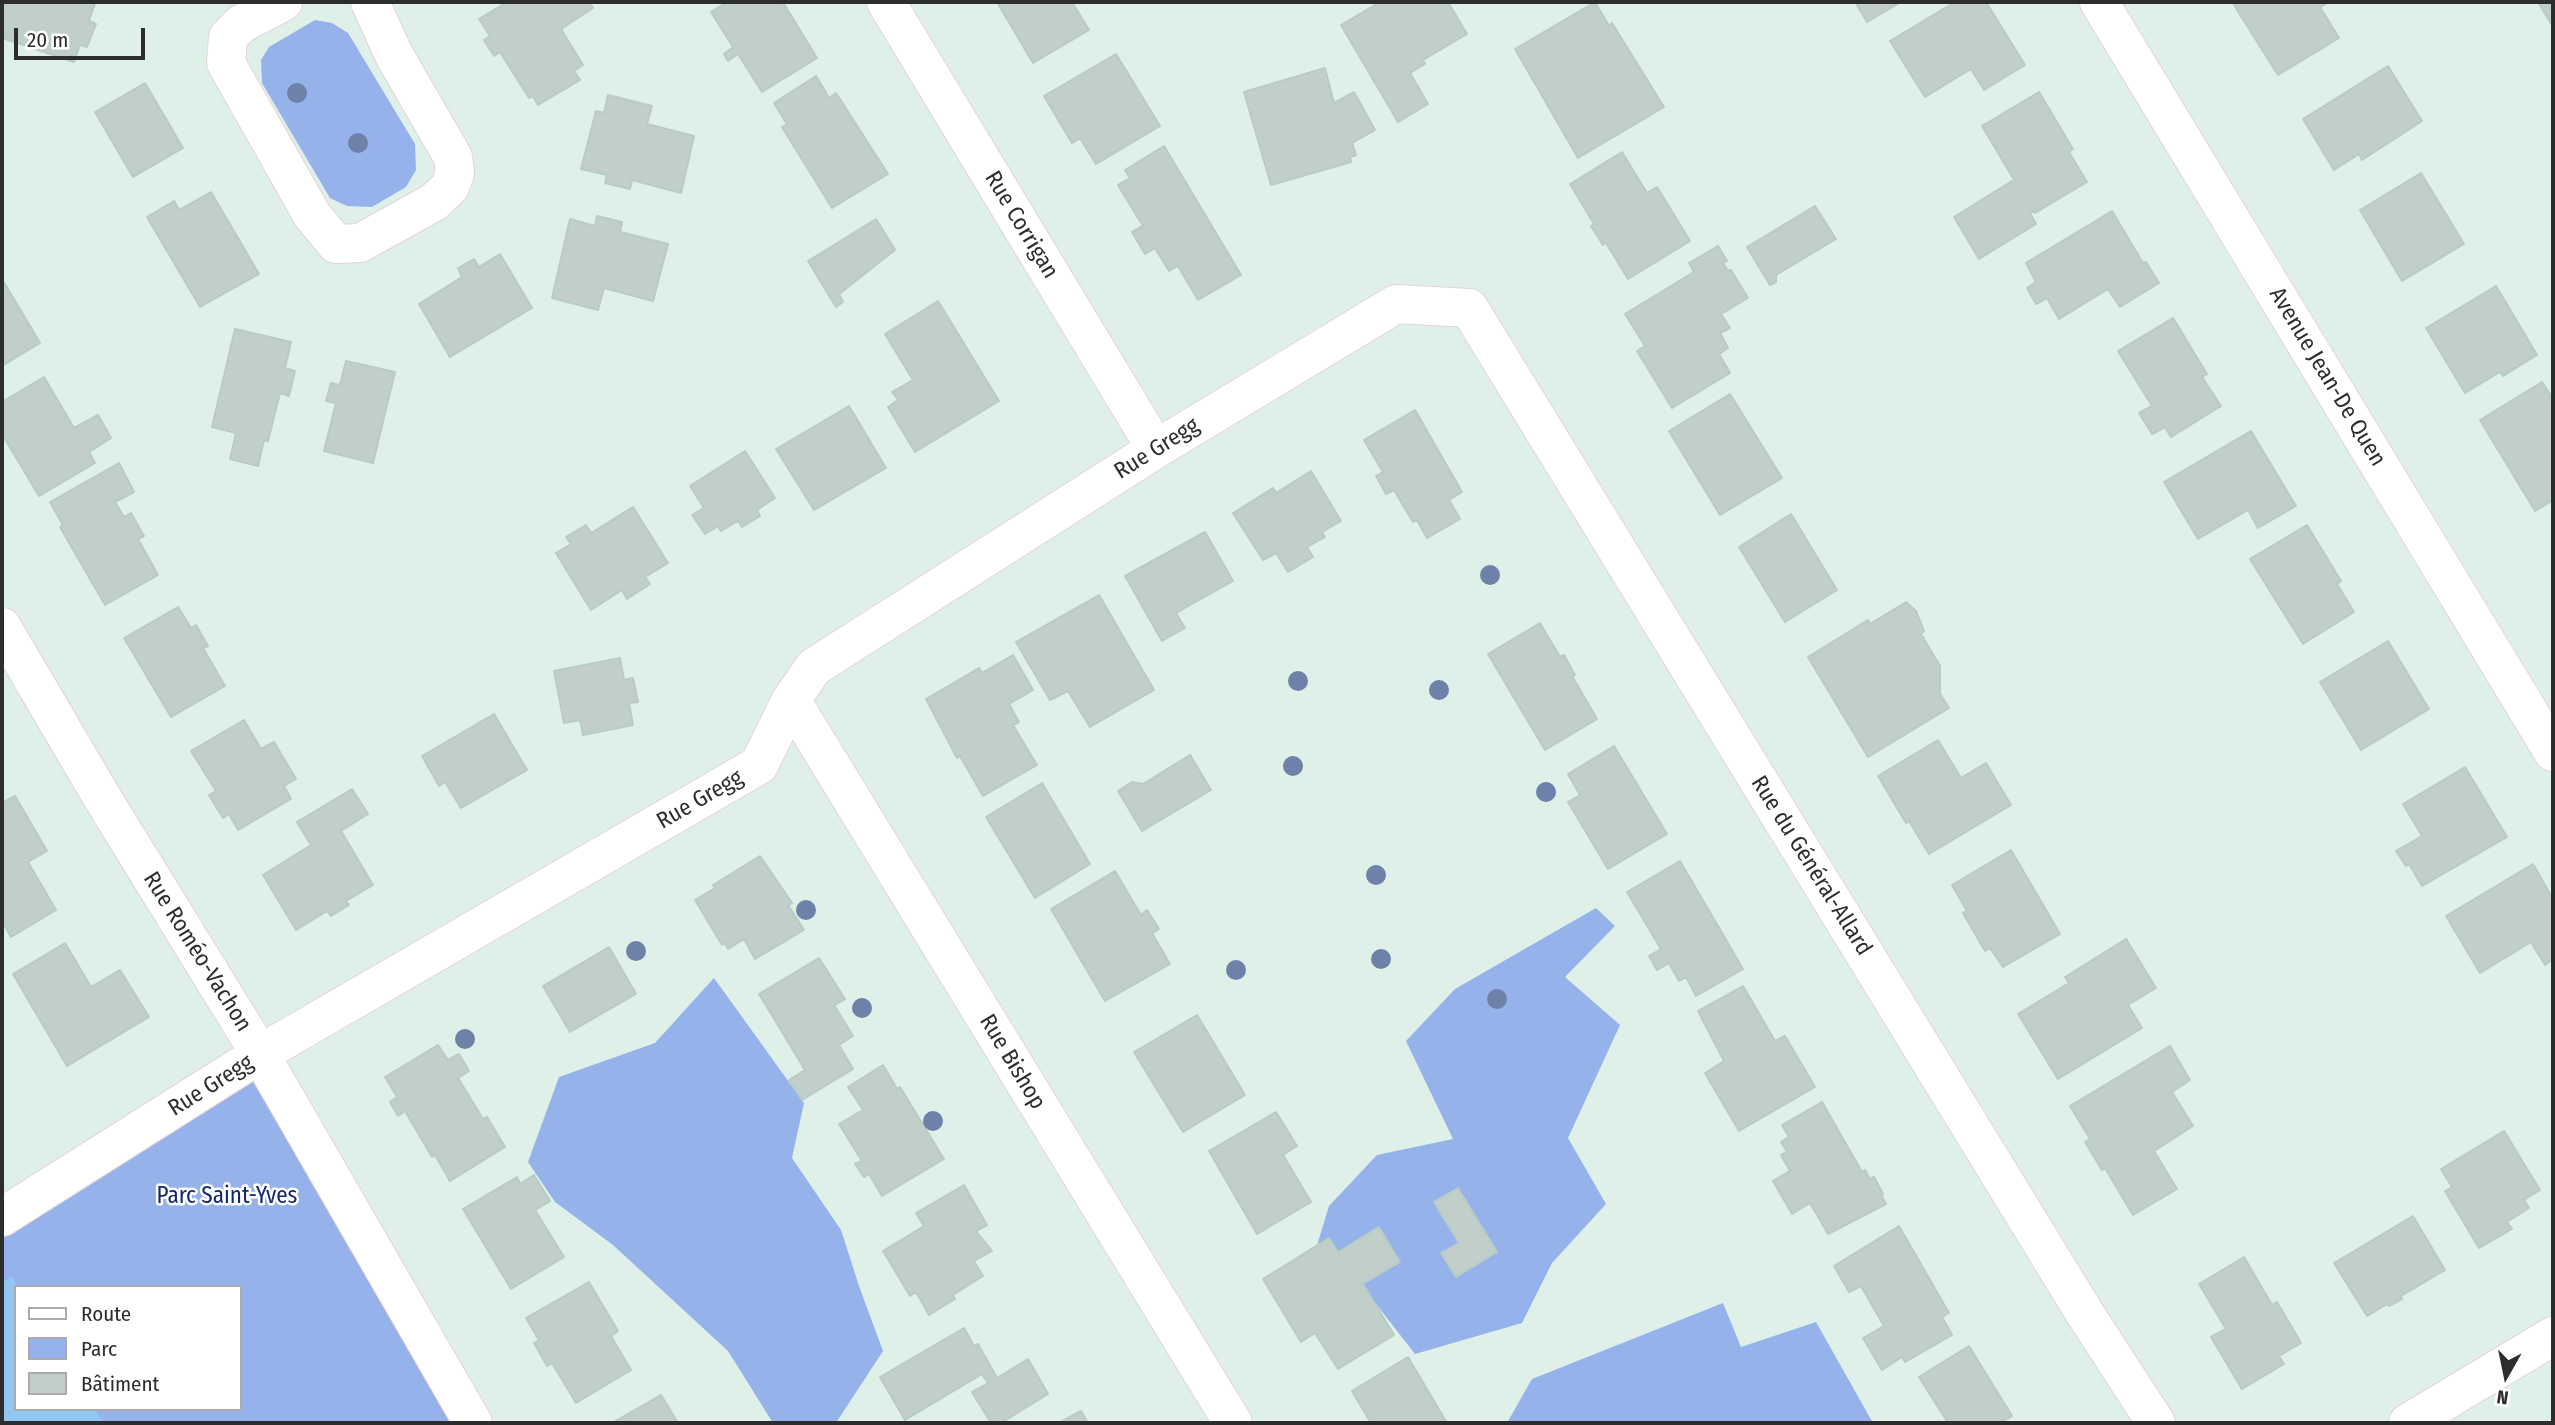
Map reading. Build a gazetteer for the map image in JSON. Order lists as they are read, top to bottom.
{
  "streets": {
    "street": [
      "Rue Corrigan",
      "Avenue Jean-De Quen",
      "Rue Gregg",
      "Rue du Général-Allard",
      "Rue Roméo-Vachon",
      "Rue Bishop"
    ]
  },
  "crossings": [
    ["Rue Corrigan", "Rue Gregg"],
    ["Rue Gregg", "Rue du Général-Allard"],
    ["Rue Gregg", "Rue Roméo-Vachon"],
    ["Rue Gregg", "Rue Bishop"]
  ],
  "parks": ["Parc Saint-Yves"],
  "legend": ["Route", "Parc", "Bâtiment"],
  "scale_bar": "20 m",
  "north": "bottom"
}
